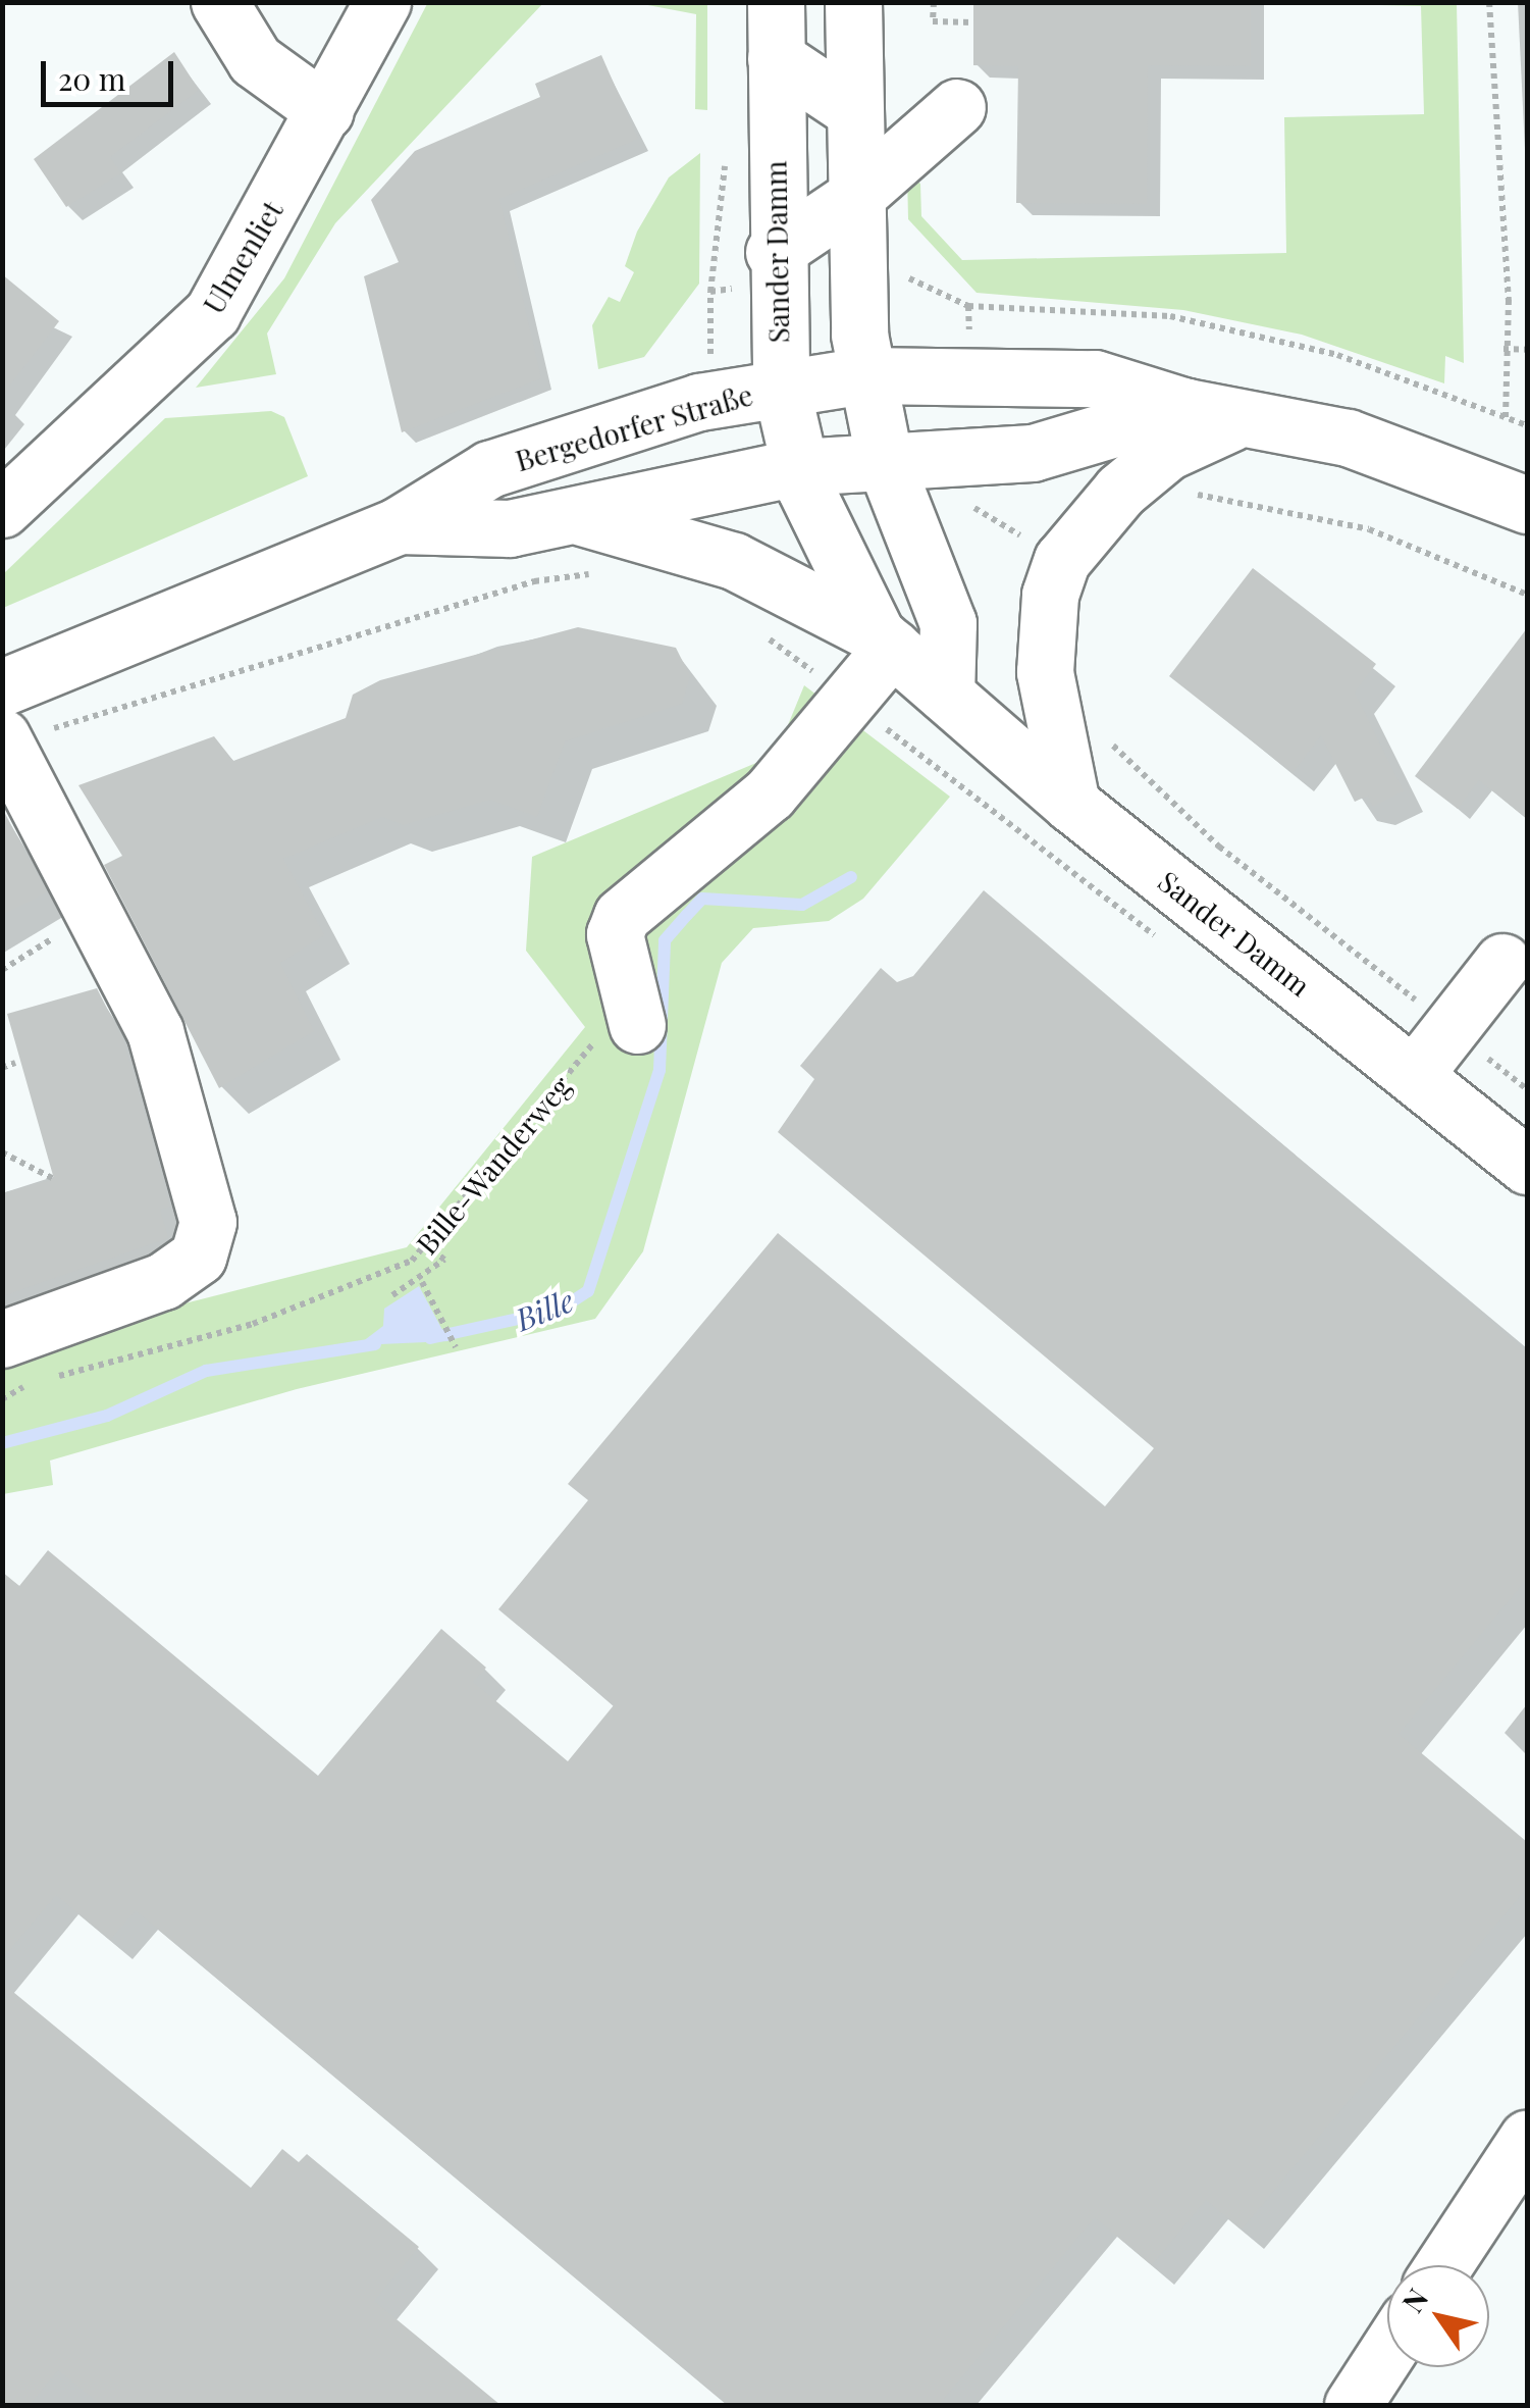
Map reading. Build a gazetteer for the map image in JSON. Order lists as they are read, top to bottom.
{
  "streets": {
    "main road": ["Sander Damm", "Ulmenliet", "Bergedorfer Straße"],
    "path": ["Bille-Wanderweg"]
  },
  "crossings": [
    ["Sander Damm", "Bergedorfer Straße"]
  ],
  "water": ["Bille"],
  "scale_bar": "20 m",
  "north": "top left"
}
